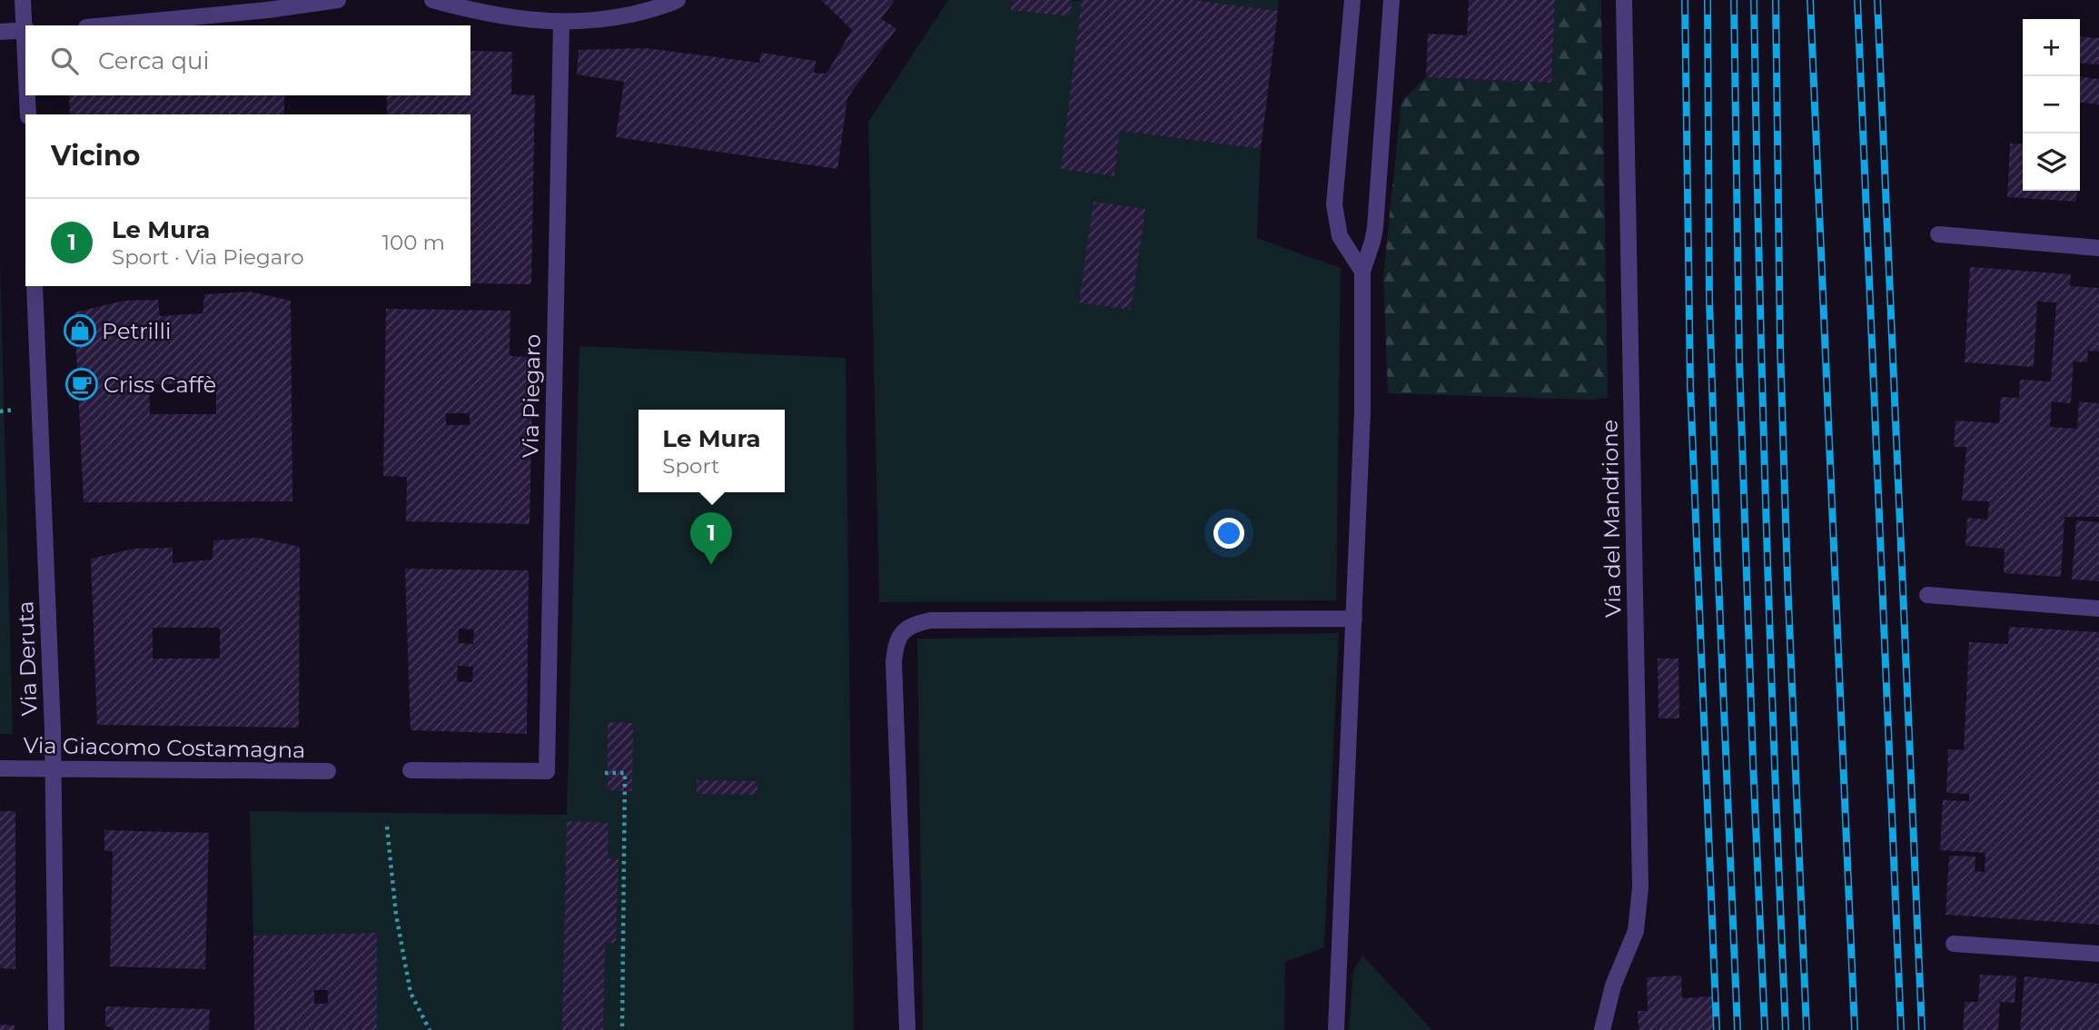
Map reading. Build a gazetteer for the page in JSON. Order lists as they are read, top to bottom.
{
  "streets": {
    "street": [
      "Via Piegaro",
      "Via del Mandrione",
      "Via Deruta",
      "Via Giacomo Costamagna"
    ]
  },
  "crossings": [
    ["Via Deruta", "Via Giacomo Costamagna"]
  ],
  "places": {
    "shop": ["Petrilli"],
    "cafe": ["Criss Caffè"]
  },
  "page": {
    "map_buttons": ["+", "−"],
    "search": "Cerca qui",
    "heading": "Vicino",
    "list": [
      {
        "mark": "1",
        "name": "Le Mura",
        "note": "Sport · Via Piegaro",
        "value": "100 m"
      }
    ],
    "popup": ["Le Mura", "Sport"],
    "pins": "1"
  }
}
